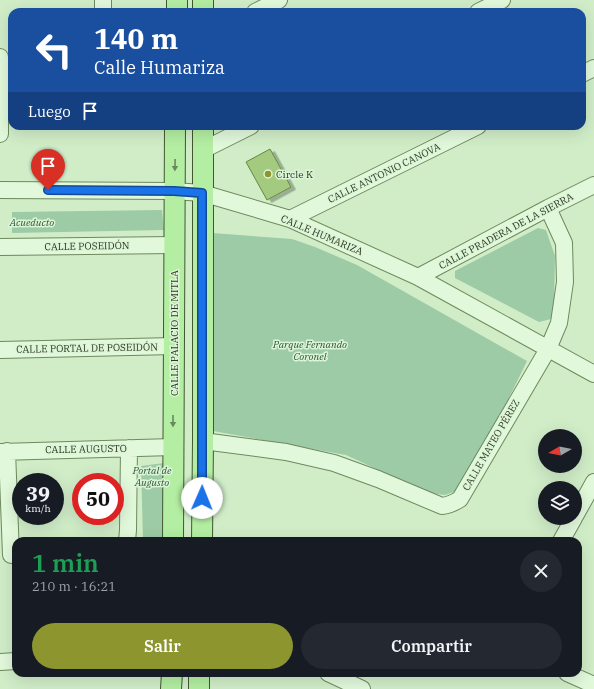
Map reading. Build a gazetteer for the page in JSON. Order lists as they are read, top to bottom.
{
  "streets": {
    "main road": ["CALLE PALACIO DE MITLA"],
    "street": [
      "CALLE ANTONIO CANOVA",
      "CALLE PRADERA DE LA SIERRA",
      "CALLE HUMARIZA",
      "CALLE POSEIDÓN",
      "CALLE PORTAL DE POSEIDÓN",
      "CALLE MATEO PÉREZ",
      "CALLE AUGUSTO"
    ]
  },
  "crossings": [
    ["CALLE ANTONIO CANOVA", "CALLE HUMARIZA"],
    ["CALLE PRADERA DE LA SIERRA", "CALLE HUMARIZA"],
    ["CALLE PRADERA DE LA SIERRA", "CALLE MATEO PÉREZ"],
    ["CALLE HUMARIZA", "CALLE PALACIO DE MITLA"],
    ["CALLE HUMARIZA", "CALLE MATEO PÉREZ"],
    ["CALLE POSEIDÓN", "CALLE PALACIO DE MITLA"],
    ["CALLE PALACIO DE MITLA", "CALLE PORTAL DE POSEIDÓN"],
    ["CALLE PALACIO DE MITLA", "CALLE AUGUSTO"]
  ],
  "parks": ["Acueducto", "Parque Fernando Coronel", "Portal de Augusto"],
  "places": ["Circle K"],
  "north": "left",
  "page": {
    "turn": ["140 m", "Calle Humariza"],
    "then": "Luego",
    "speed": "39 km/h",
    "limit": "50",
    "heading": ["1 min", "210 m · 16:21"],
    "buttons": ["Salir", "Compartir"]
  }
}
